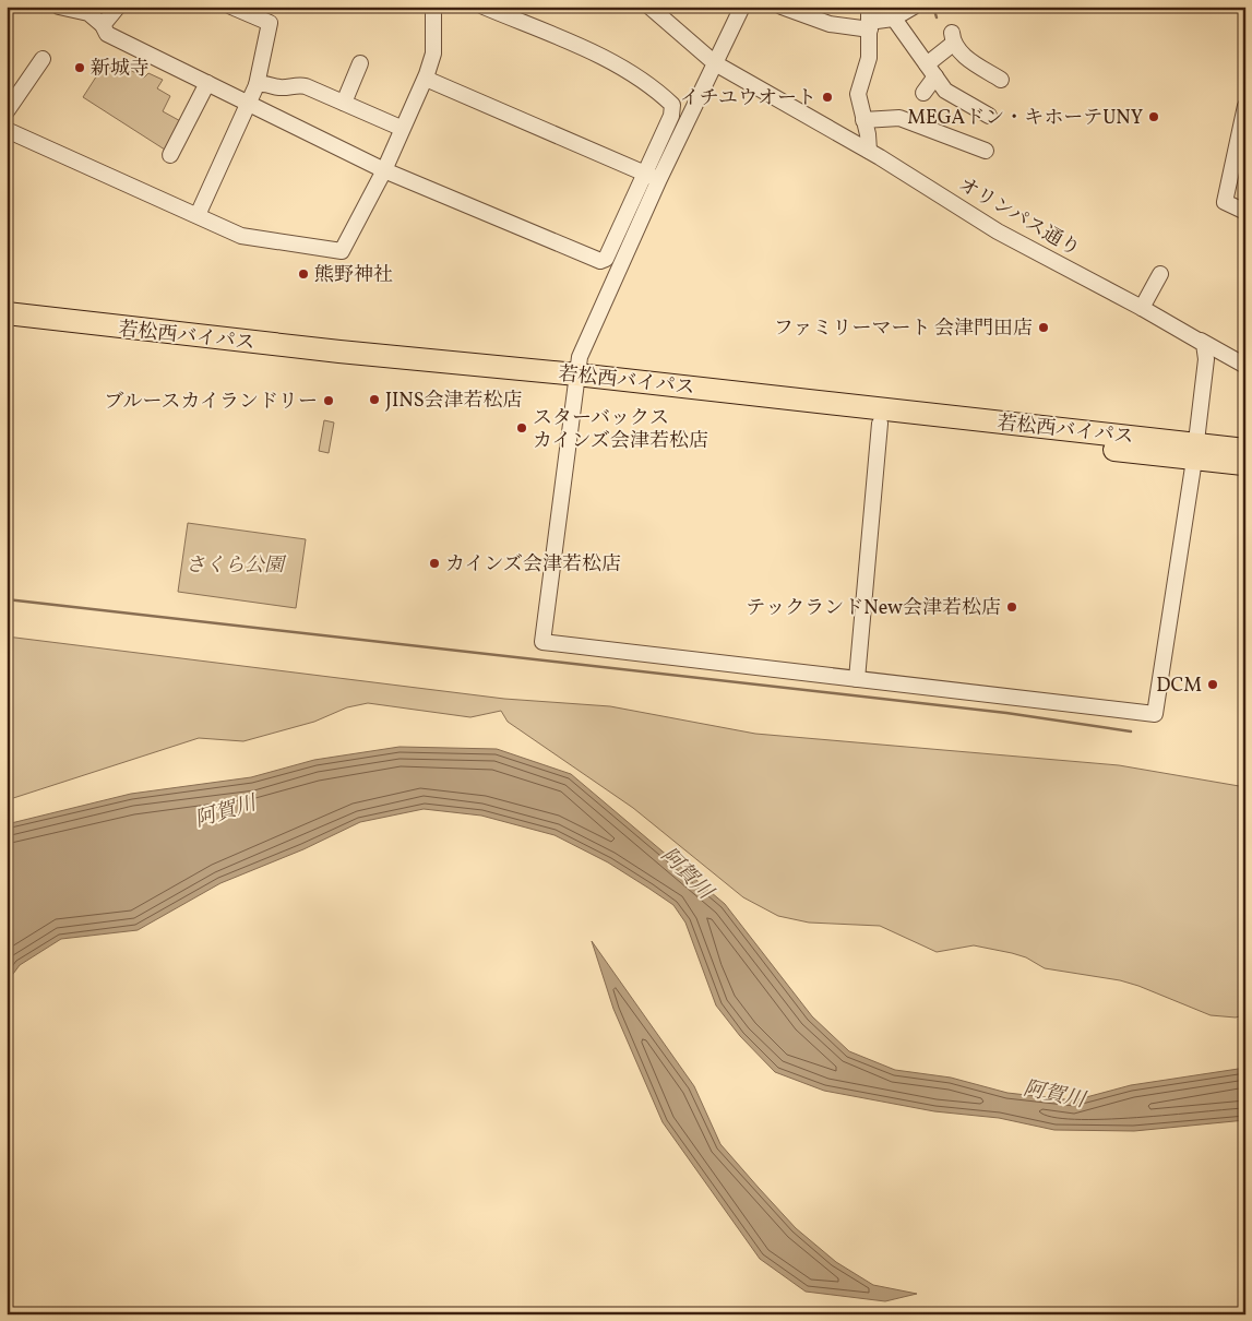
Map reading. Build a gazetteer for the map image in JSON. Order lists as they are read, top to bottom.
{
  "streets": {
    "highway": ["若松西バイパス"],
    "street": ["オリンパス通り"]
  },
  "water": ["阿賀川"],
  "parks": ["さくら公園"],
  "places": [
    "新城寺",
    "イチユウオート",
    "MEGAドン・キホーテUNY",
    "熊野神社",
    "ファミリーマート 会津門田店",
    "JINS会津若松店",
    "ブルースカイランドリー",
    "スターバックス カインズ会津若松店",
    "カインズ会津若松店",
    "テックランドNew会津若松店",
    "DCM"
  ]
}
